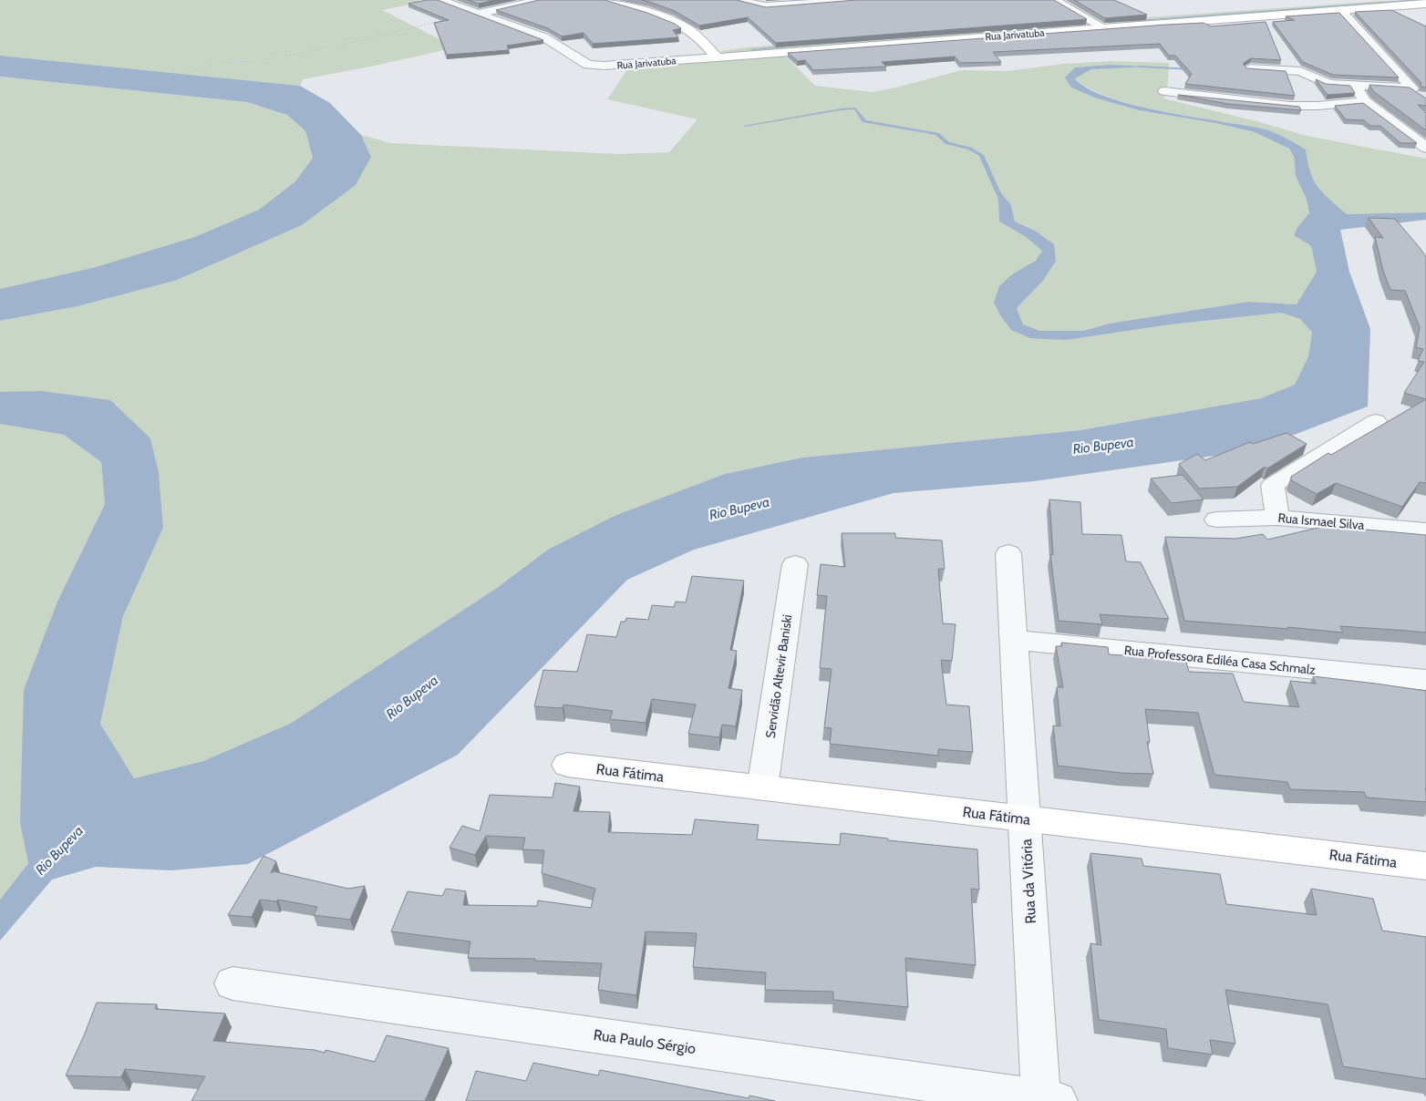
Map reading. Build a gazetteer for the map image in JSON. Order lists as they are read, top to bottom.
{
  "streets": {
    "street": [
      "Rua Jarivatuba",
      "Rua Ismael Silva",
      "Rua Professora Ediléa Casa Schmalz",
      "Servidão Altevir Baniski",
      "Rua Fátima",
      "Rua da Vitória",
      "Rua Paulo Sérgio"
    ]
  },
  "crossings": [
    ["Rua Professora Ediléa Casa Schmalz", "Rua da Vitória"],
    ["Servidão Altevir Baniski", "Rua Fátima"],
    ["Rua Fátima", "Rua da Vitória"],
    ["Rua da Vitória", "Rua Paulo Sérgio"]
  ],
  "water": ["Rio Bupeva"]
}
